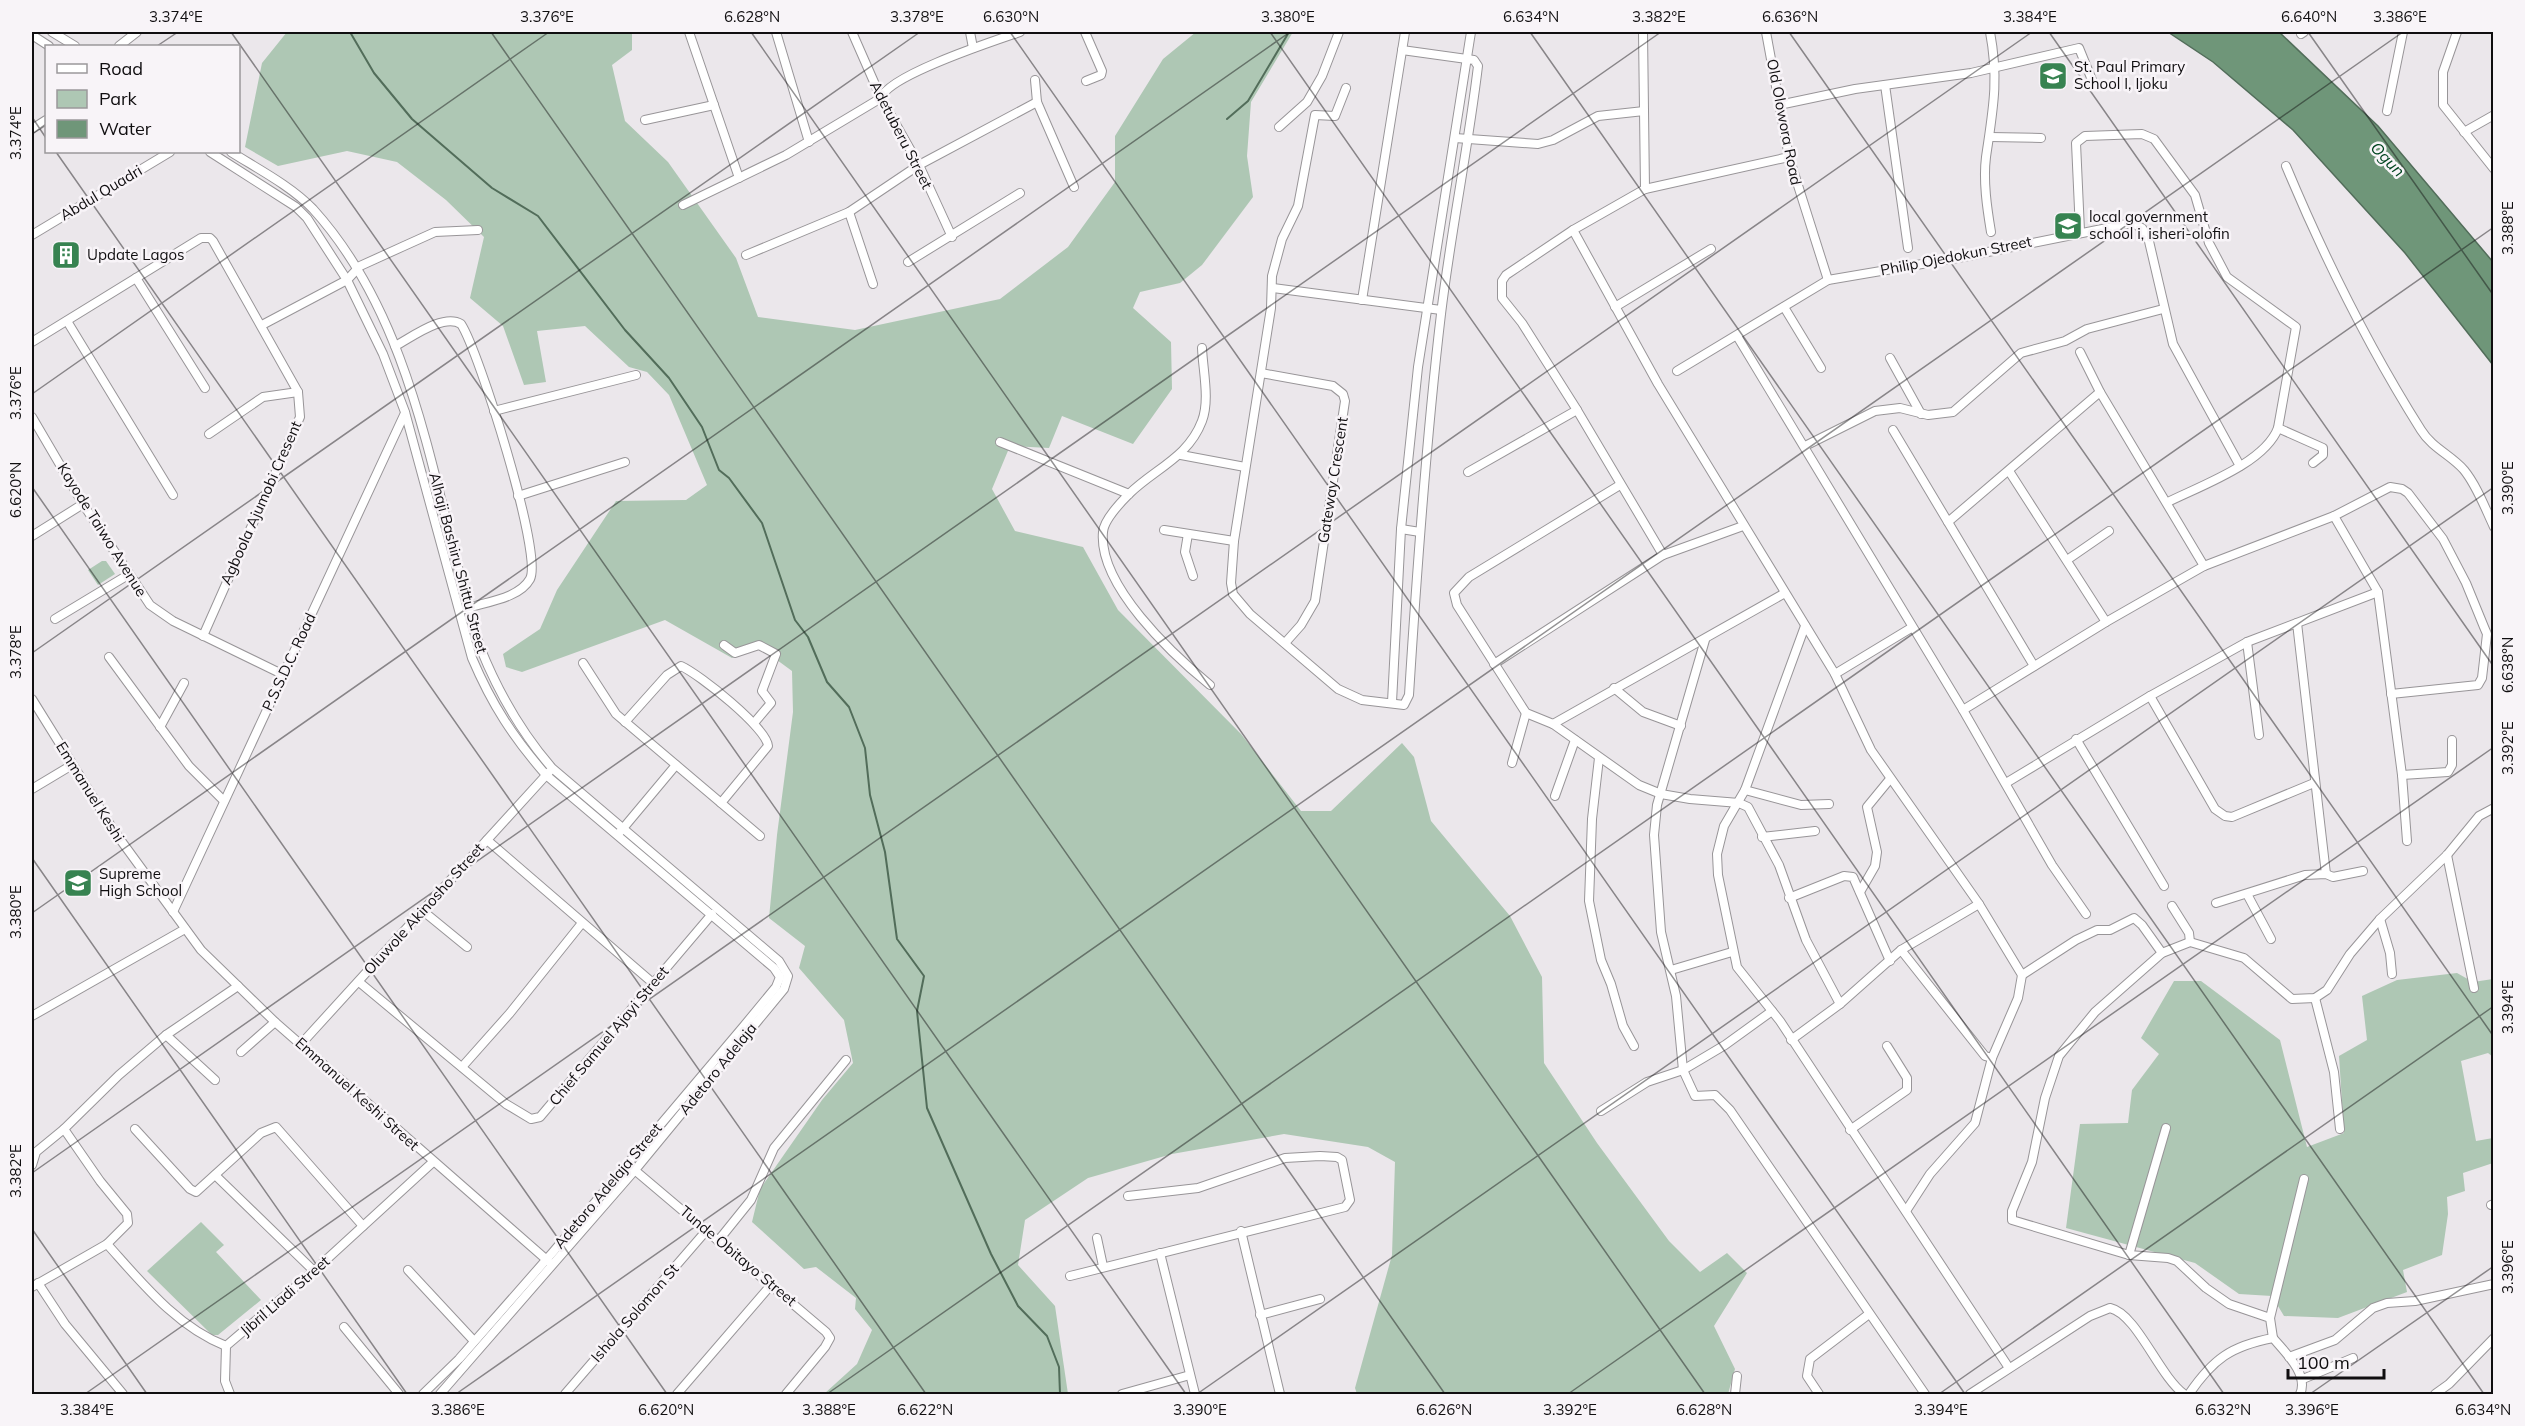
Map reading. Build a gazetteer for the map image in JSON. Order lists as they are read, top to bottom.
{
  "streets": {
    "street": [
      "Old Olowora Road",
      "Adetuberu Street",
      "Abdul Quadri",
      "Philip Ojedokun Street",
      "Gateway Crescent",
      "Agboola Ajumobi Cresent",
      "Kayode Taiwo Avenue",
      "Alhaji Bashiru Shittu Street",
      "P.S.S.D.C. Road",
      "Emmanuel Keshi",
      "Oluwole Akinosho Street",
      "Chief Samuel Ajayi Street",
      "Adetoro Adelaja",
      "Emmanuel Keshi Street",
      "Adetoro Adelaja Street",
      "Tunde Obitayo Street",
      "Jibril Liadi Street",
      "Ishola Solomon St"
    ]
  },
  "crossings": [
    ["Old Olowora Road", "Philip Ojedokun Street"],
    ["Agboola Ajumobi Cresent", "Kayode Taiwo Avenue"],
    ["Kayode Taiwo Avenue", "P.S.S.D.C. Road"],
    ["Alhaji Bashiru Shittu Street", "P.S.S.D.C. Road"],
    ["Alhaji Bashiru Shittu Street", "Oluwole Akinosho Street"],
    ["Alhaji Bashiru Shittu Street", "Chief Samuel Ajayi Street"],
    ["Alhaji Bashiru Shittu Street", "Adetoro Adelaja"],
    ["Alhaji Bashiru Shittu Street", "Adetoro Adelaja Street"],
    ["P.S.S.D.C. Road", "Emmanuel Keshi"],
    ["P.S.S.D.C. Road", "Emmanuel Keshi Street"],
    ["Emmanuel Keshi", "Emmanuel Keshi Street"],
    ["Oluwole Akinosho Street", "Chief Samuel Ajayi Street"],
    ["Oluwole Akinosho Street", "Emmanuel Keshi Street"],
    ["Adetoro Adelaja", "Emmanuel Keshi Street"],
    ["Adetoro Adelaja", "Adetoro Adelaja Street"],
    ["Adetoro Adelaja", "Tunde Obitayo Street"],
    ["Emmanuel Keshi Street", "Adetoro Adelaja Street"],
    ["Emmanuel Keshi Street", "Jibril Liadi Street"],
    ["Adetoro Adelaja Street", "Tunde Obitayo Street"],
    ["Tunde Obitayo Street", "Ishola Solomon St"]
  ],
  "water": ["Ogun"],
  "places": {
    "school or university": ["St. Paul Primary School I, Ijoku", "local government school i, isheri-olofin", "Supreme High School"],
    "building": ["Update Lagos"]
  },
  "legend": ["Road", "Park", "Water"],
  "scale_bar": "100 m",
  "coordinates": [
    "3.374°E",
    "3.376°E",
    "6.628°N",
    "3.378°E",
    "6.630°N",
    "3.380°E",
    "6.634°N",
    "3.382°E",
    "6.636°N",
    "3.384°E",
    "6.640°N",
    "3.386°E",
    "3.388°E",
    "3.390°E",
    "6.620°N",
    "6.638°N",
    "3.392°E",
    "3.394°E",
    "3.396°E",
    "6.622°N",
    "6.626°N",
    "6.632°N"
  ]
}
